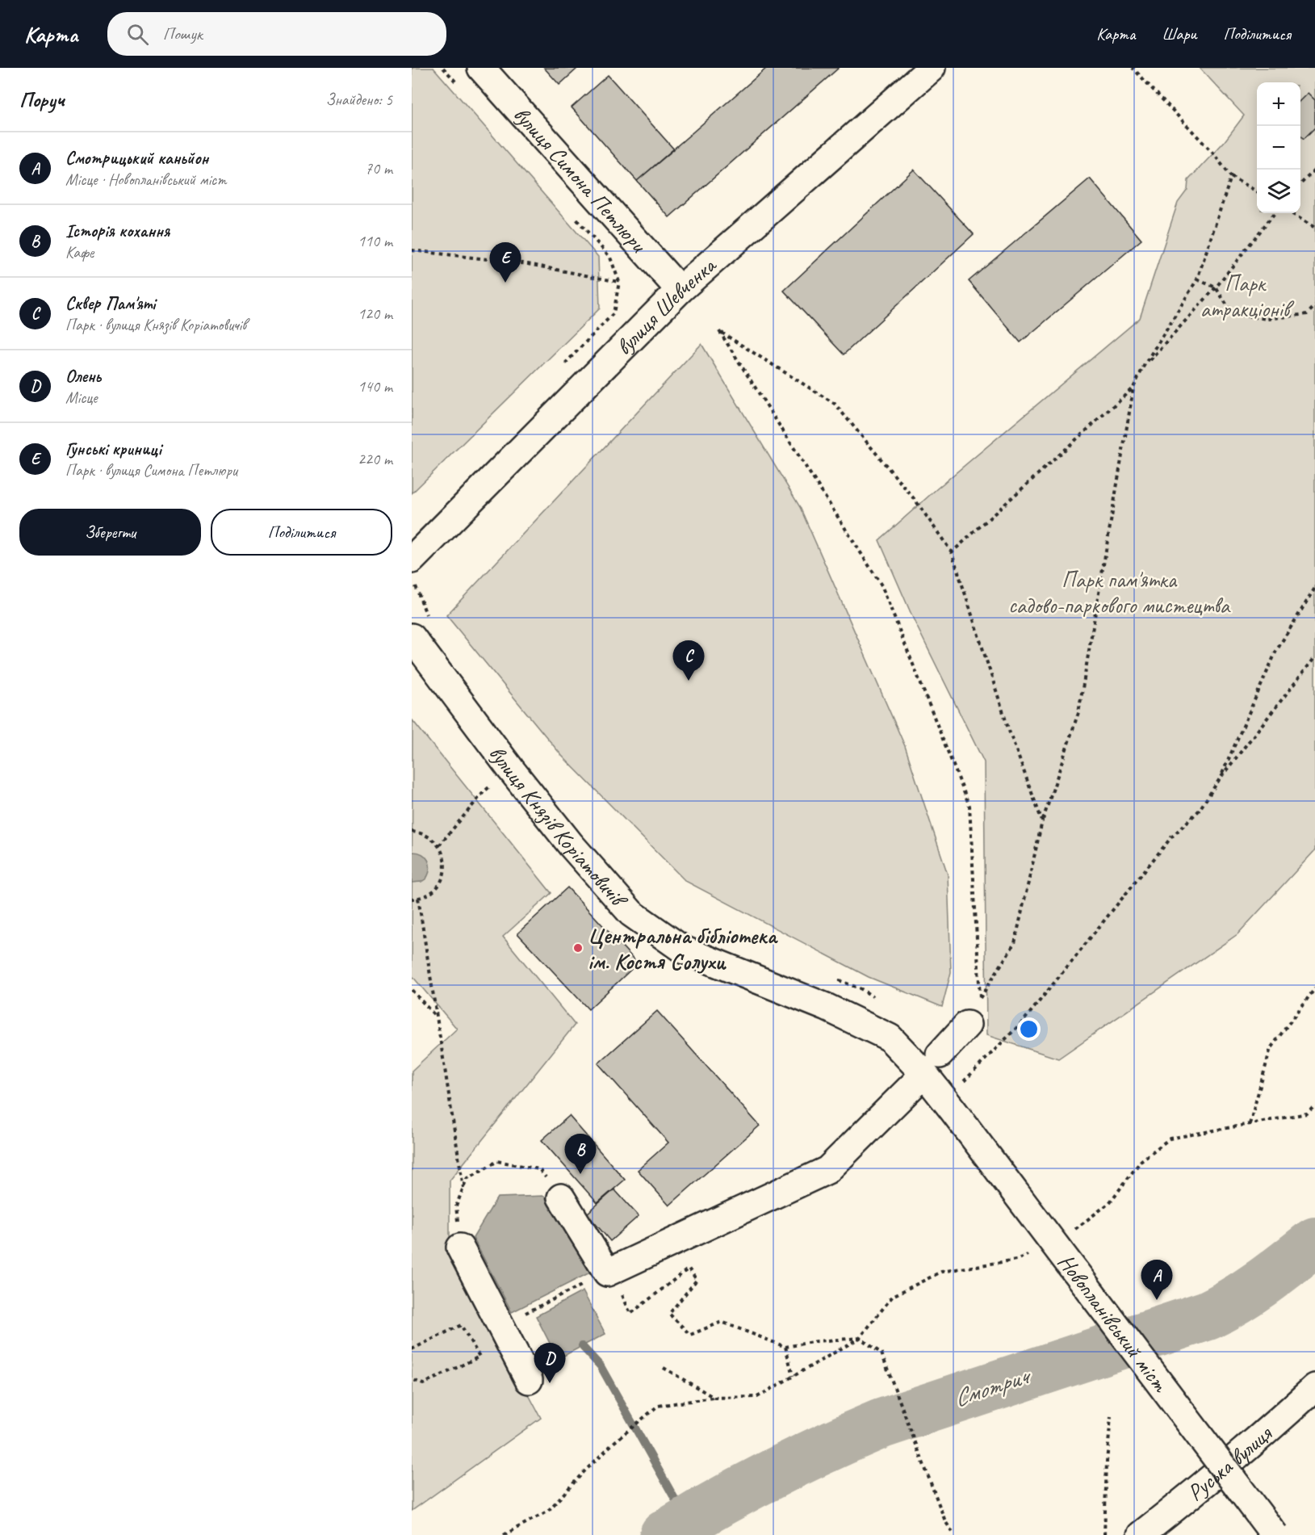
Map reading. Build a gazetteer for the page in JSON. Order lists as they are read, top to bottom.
{
  "streets": {
    "street": [
      "вулиця Симона Петлюри",
      "вулиця Шевченка",
      "вулиця Князів Коріатовичів",
      "Новопланівський міст",
      "Руська вулиця"
    ]
  },
  "crossings": [
    ["вулиця Симона Петлюри", "вулиця Шевченка"],
    ["вулиця Князів Коріатовичів", "Новопланівський міст"]
  ],
  "water": ["Смотрич"],
  "parks": ["Парк атракціонів", "Парк пам'ятка садово-паркового мистецтва"],
  "places": ["Центральна бібліотека ім. Костя Солухи"],
  "page": {
    "header": "Карта",
    "search": "Пошук",
    "nav": ["Карта", "Шари", "Поділитися"],
    "heading": ["Поруч", "Знайдено: 5"],
    "map_buttons": ["+", "−"],
    "list": [
      {
        "mark": "A",
        "name": "Смотрицький каньйон",
        "note": "Місце · Новопланівський міст",
        "value": "70 m"
      },
      {
        "mark": "B",
        "name": "Історія кохання",
        "note": "Кафе",
        "value": "110 m"
      },
      {
        "mark": "C",
        "name": "Сквер Пам'яті",
        "note": "Парк · вулиця Князів Коріатовичів",
        "value": "120 m"
      },
      {
        "mark": "D",
        "name": "Олень",
        "note": "Місце",
        "value": "140 m"
      },
      {
        "mark": "E",
        "name": "Гунські криниці",
        "note": "Парк · вулиця Симона Петлюри",
        "value": "220 m"
      }
    ],
    "pins": [
      "E",
      "C",
      "B",
      "A",
      "D"
    ],
    "buttons": ["Зберегти", "Поділитися"]
  }
}
